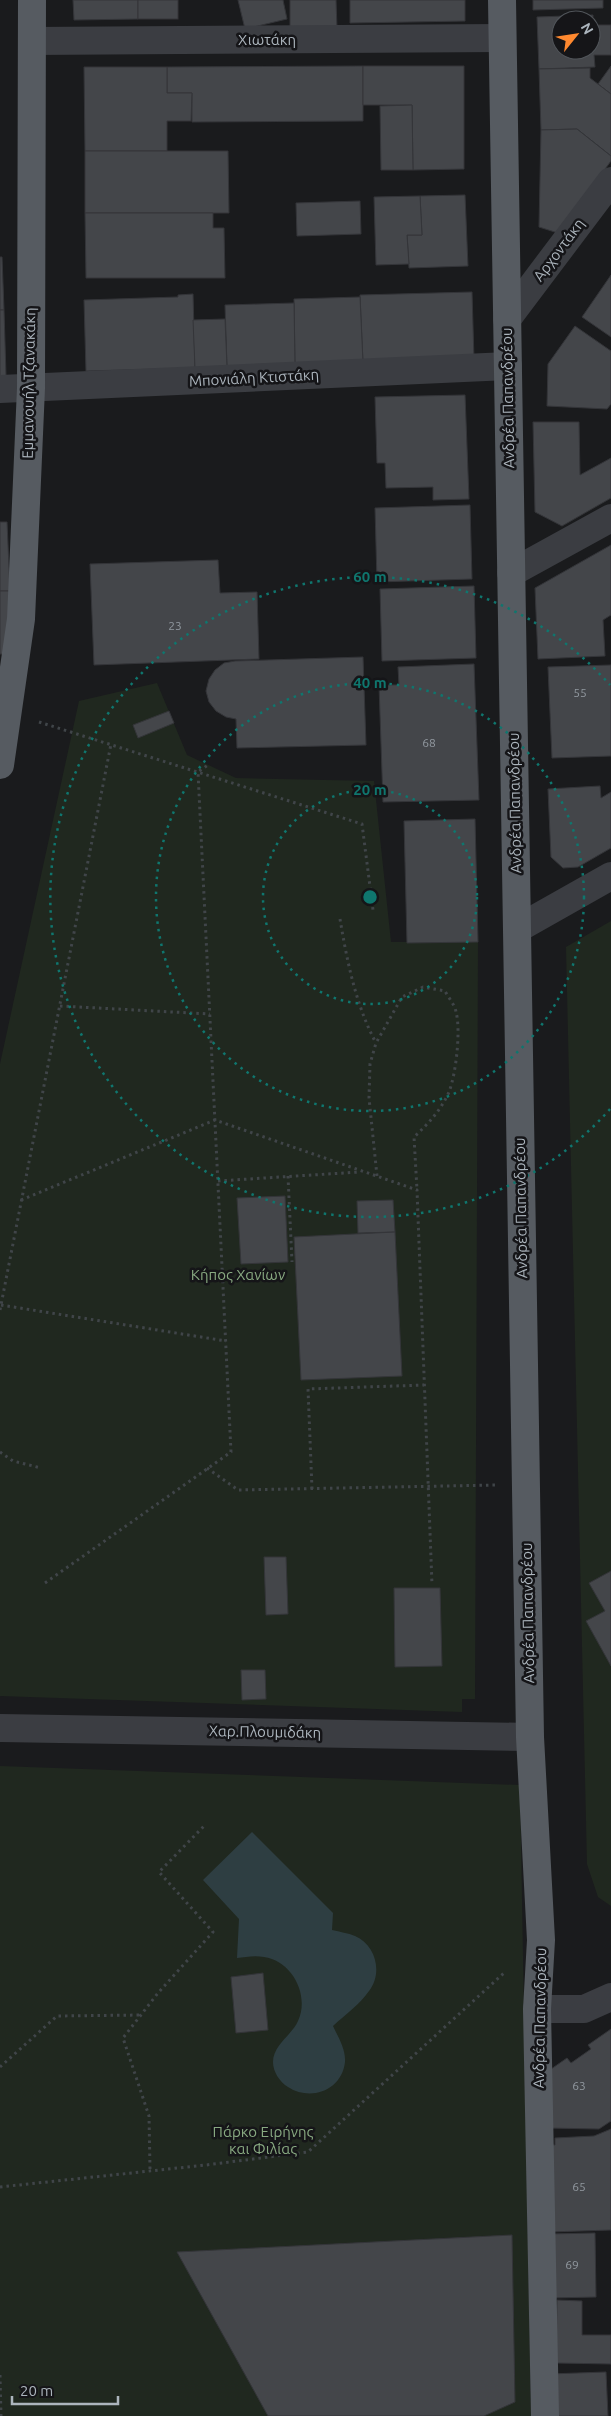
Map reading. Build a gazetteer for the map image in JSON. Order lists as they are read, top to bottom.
{
  "streets": {
    "main road": ["Εμμανουήλ Τζανακάκη", "Ανδρέα Παπανδρέου"],
    "street": [
      "Χιωτάκη",
      "Αρχοντάκη",
      "Μπονιάλη Κτιστάκη",
      "Χαρ.Πλουμιδάκη"
    ]
  },
  "crossings": [
    ["Χιωτάκη", "Εμμανουήλ Τζανακάκη"],
    ["Χιωτάκη", "Ανδρέα Παπανδρέου"],
    ["Αρχοντάκη", "Ανδρέα Παπανδρέου"],
    ["Μπονιάλη Κτιστάκη", "Εμμανουήλ Τζανακάκη"],
    ["Μπονιάλη Κτιστάκη", "Ανδρέα Παπανδρέου"],
    ["Ανδρέα Παπανδρέου", "Χαρ.Πλουμιδάκη"]
  ],
  "parks": ["Κήπος Χανίων", "Πάρκο Ειρήνης και Φιλίας"],
  "house_numbers": [
    "23",
    "55",
    "68",
    "63",
    "65",
    "69"
  ],
  "scale_bar": "20 m",
  "north": "top right",
  "rings": ["60 m", "40 m", "20 m"]
}
